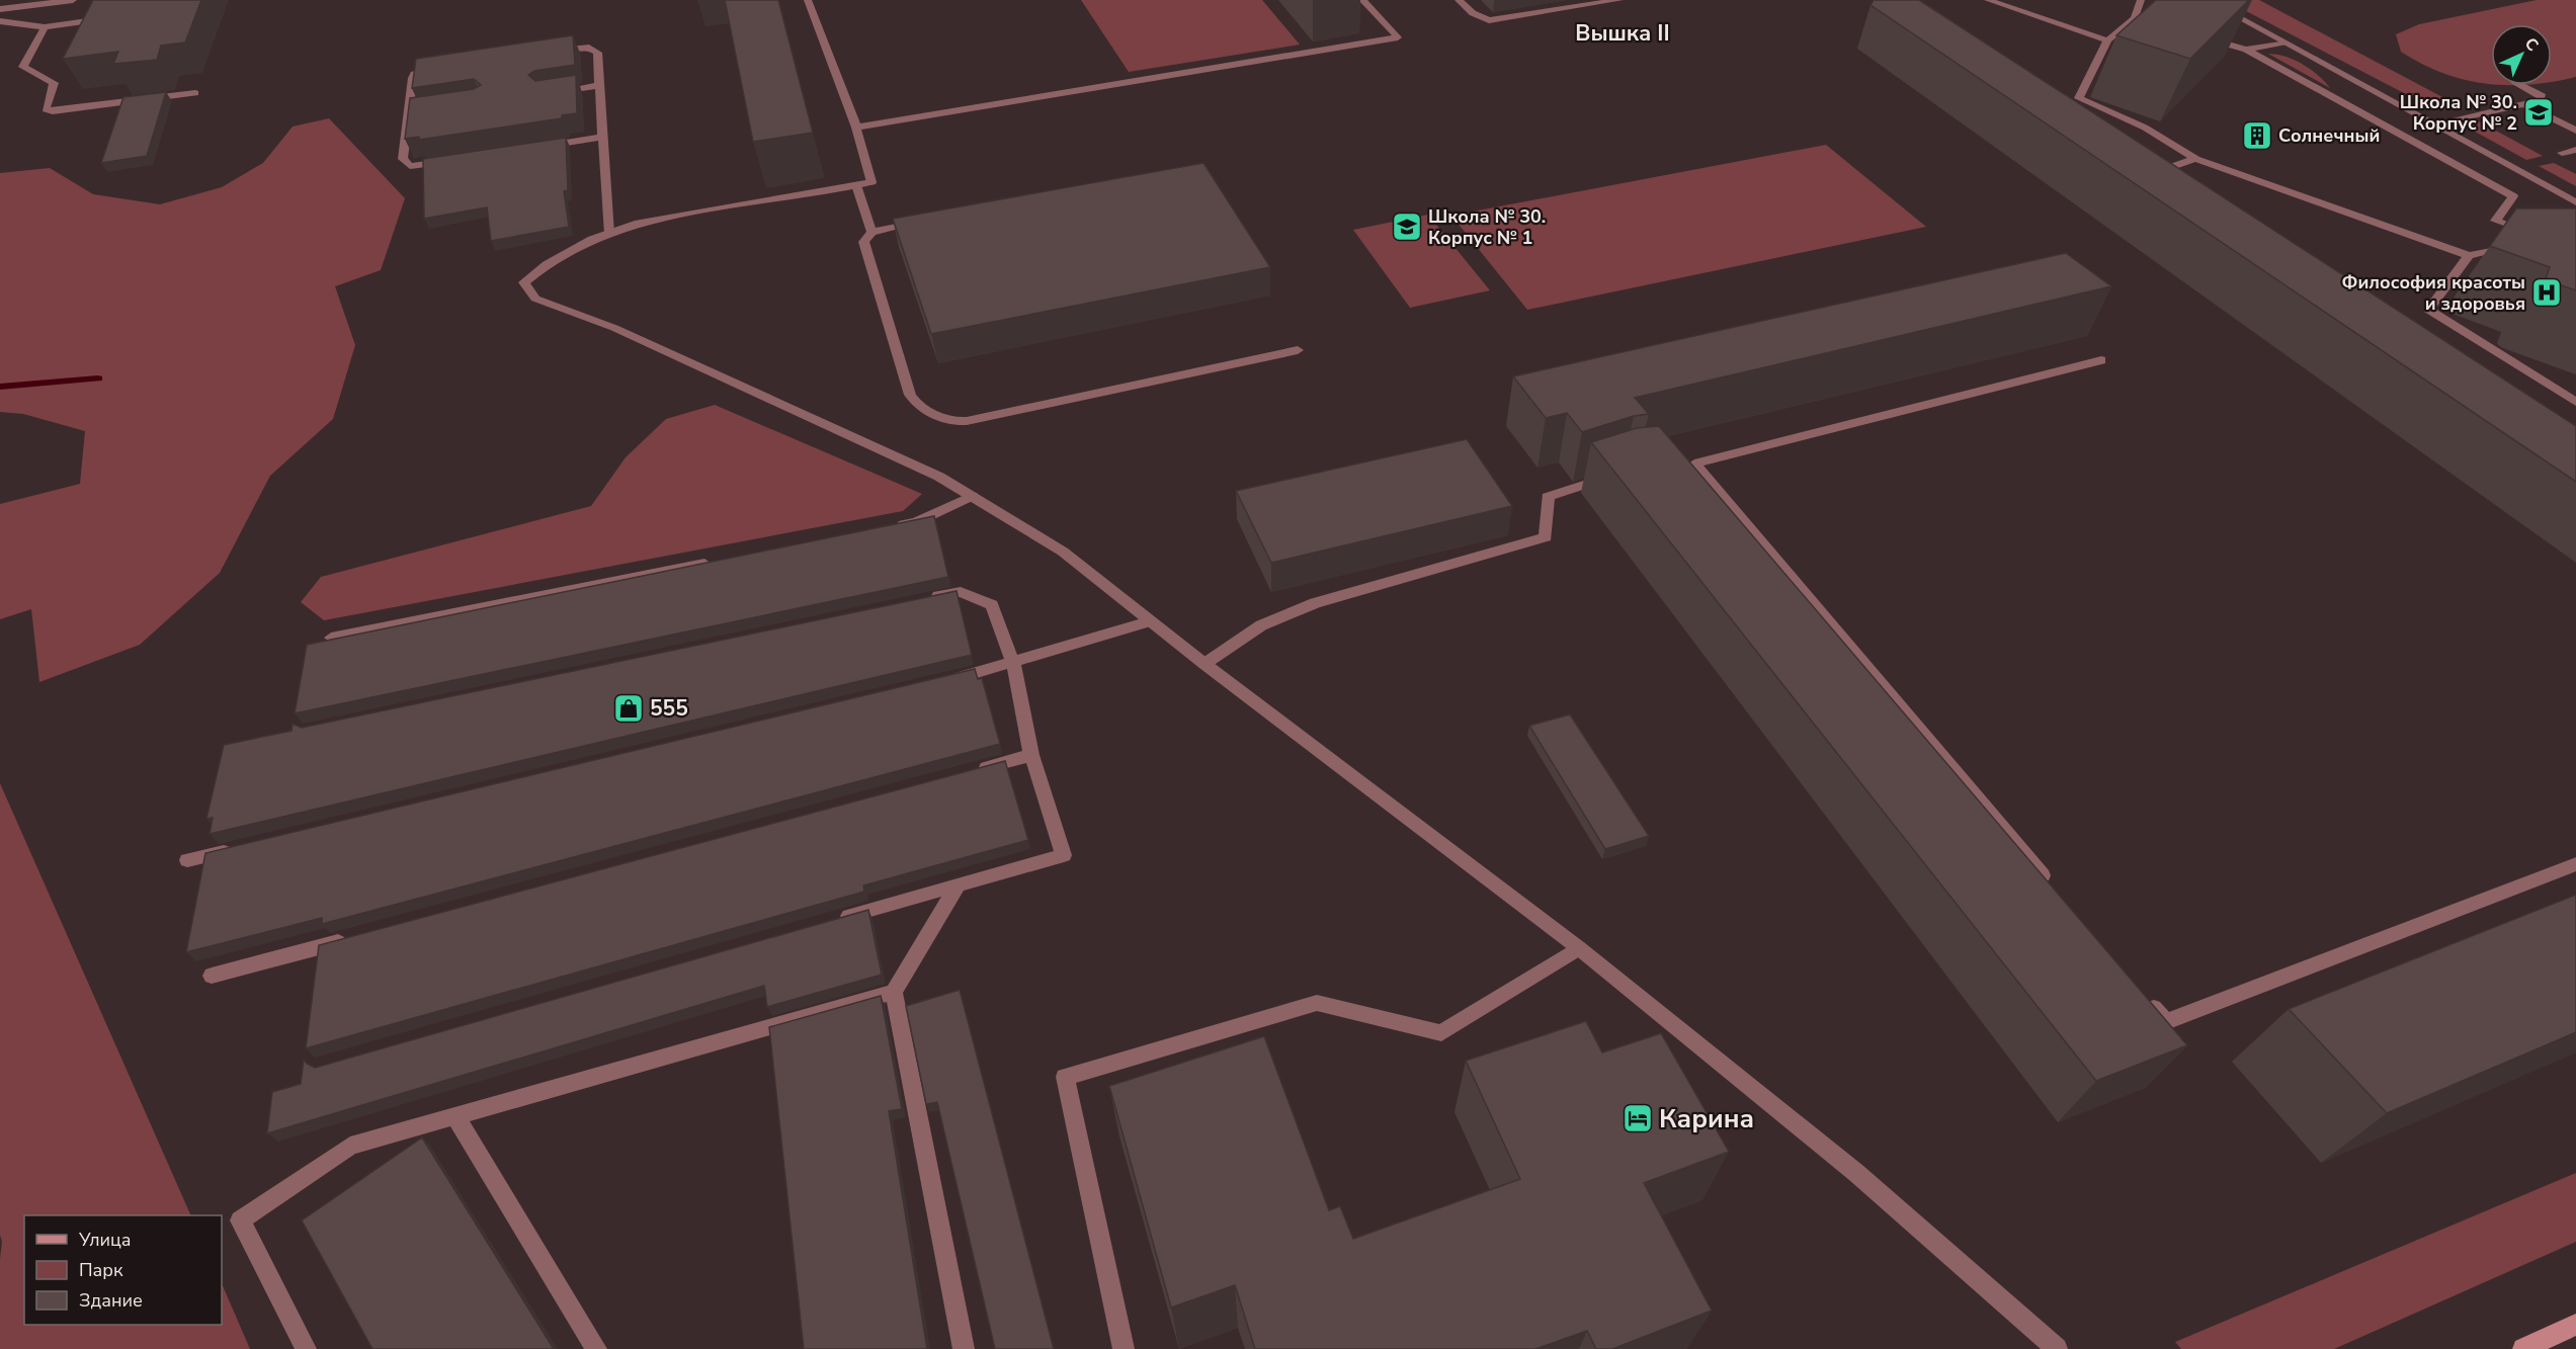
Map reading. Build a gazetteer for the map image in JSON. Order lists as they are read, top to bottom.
{
  "districts": ["Вышка II"],
  "places": {
    "school or university": ["Школа № 30. Корпус № 2", "Школа № 30. Корпус № 1"],
    "building": ["Солнечный"],
    "hospital": ["Философия красоты и здоровья"],
    "shop": ["555"],
    "hotel": ["Карина"]
  },
  "legend": ["Улица", "Парк", "Здание"],
  "north": "top right"
}
